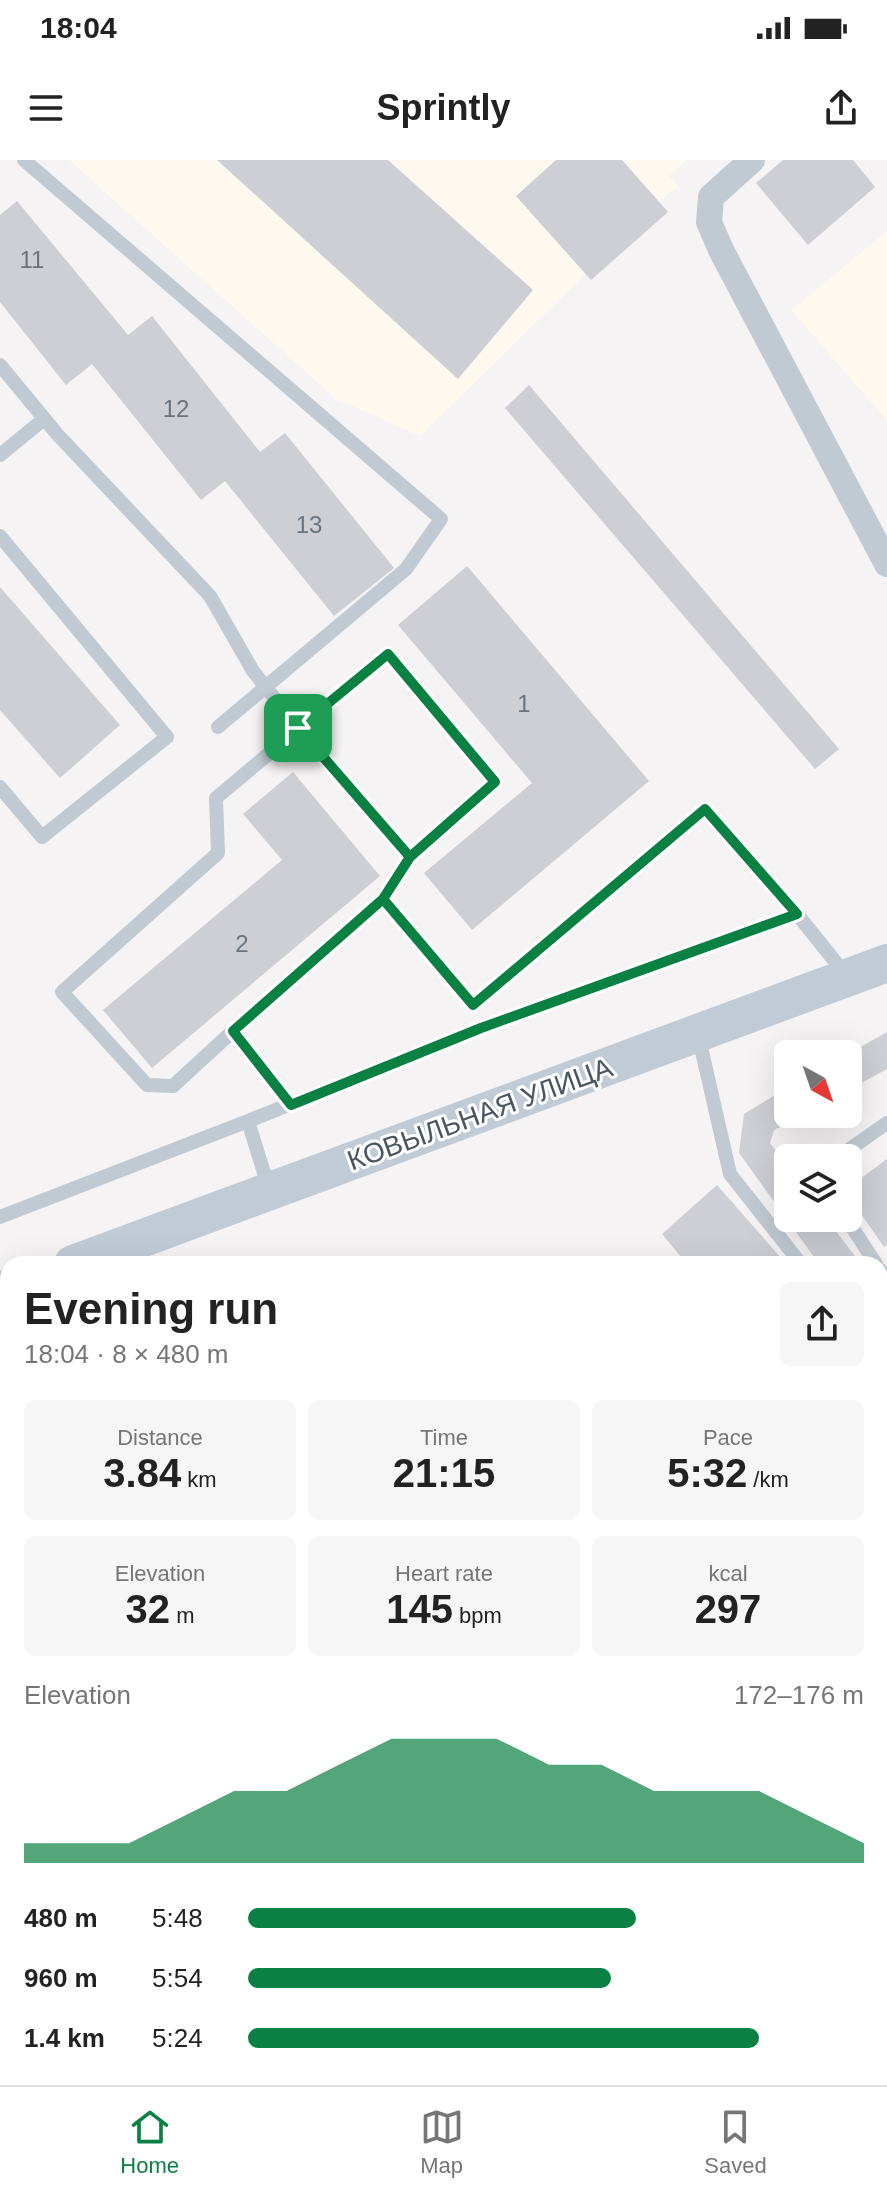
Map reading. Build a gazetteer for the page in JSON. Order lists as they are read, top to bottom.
{
  "streets": {
    "main road": ["КОВЫЛЬНАЯ УЛИЦА"]
  },
  "house_numbers": [
    "11",
    "12",
    "13",
    "1",
    "2"
  ],
  "north": "bottom right",
  "page": {
    "status": "18:04",
    "header": "Sprintly",
    "heading": ["Evening run", "18:04 · 8 × 480 m"],
    "stats": [
      ["Distance", "3.84 km"],
      ["Time", "21:15"],
      ["Pace", "5:32 /km"],
      ["Elevation", "32 m"],
      ["Heart rate", "145 bpm"],
      ["kcal", "297"]
    ],
    "chart": ["Elevation", "172–176 m"],
    "list": [
      {
        "name": "480 m",
        "note": "5:48"
      },
      {
        "name": "960 m",
        "note": "5:54"
      },
      {
        "name": "1.4 km",
        "note": "5:24"
      }
    ],
    "tabs": ["Home", "Map", "Saved"]
  }
}
